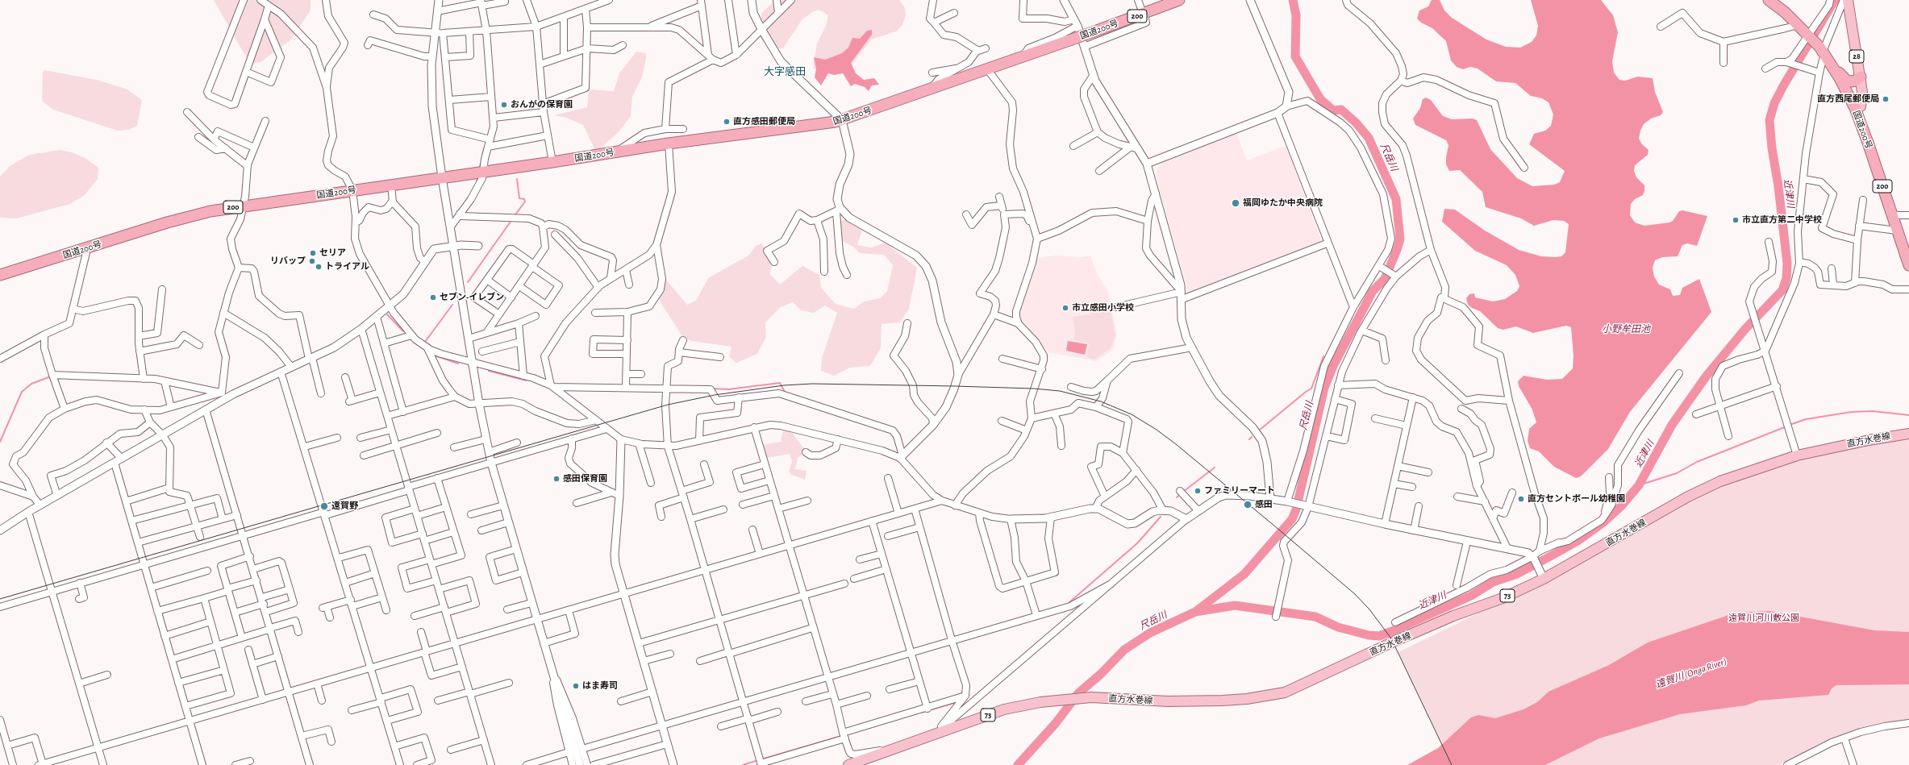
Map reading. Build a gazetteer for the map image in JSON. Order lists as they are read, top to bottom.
{
  "streets": {
    "highway": ["200", "国道200号"],
    "main road": ["28", "直方水巻線", "73"]
  },
  "crossings": [
    ["国道200号", "28"]
  ],
  "districts": ["大字感田"],
  "water": [
    "尺岳川",
    "近津川",
    "小野牟田池",
    "遠賀川 (Onga River)"
  ],
  "parks": ["遠賀川河川敷公園"],
  "places": [
    "直方西尾郵便局",
    "おんがの保育園",
    "直方感田郵便局",
    "福岡ゆたか中央病院",
    "市立直方第二中学校",
    "セリア",
    "リバップ",
    "トライアル",
    "セブン-イレブン",
    "市立感田小学校",
    "感田保育園",
    "ファミリーマート",
    "直方セントポール幼稚園",
    "感田",
    "遠賀野",
    "はま寿司"
  ]
}
